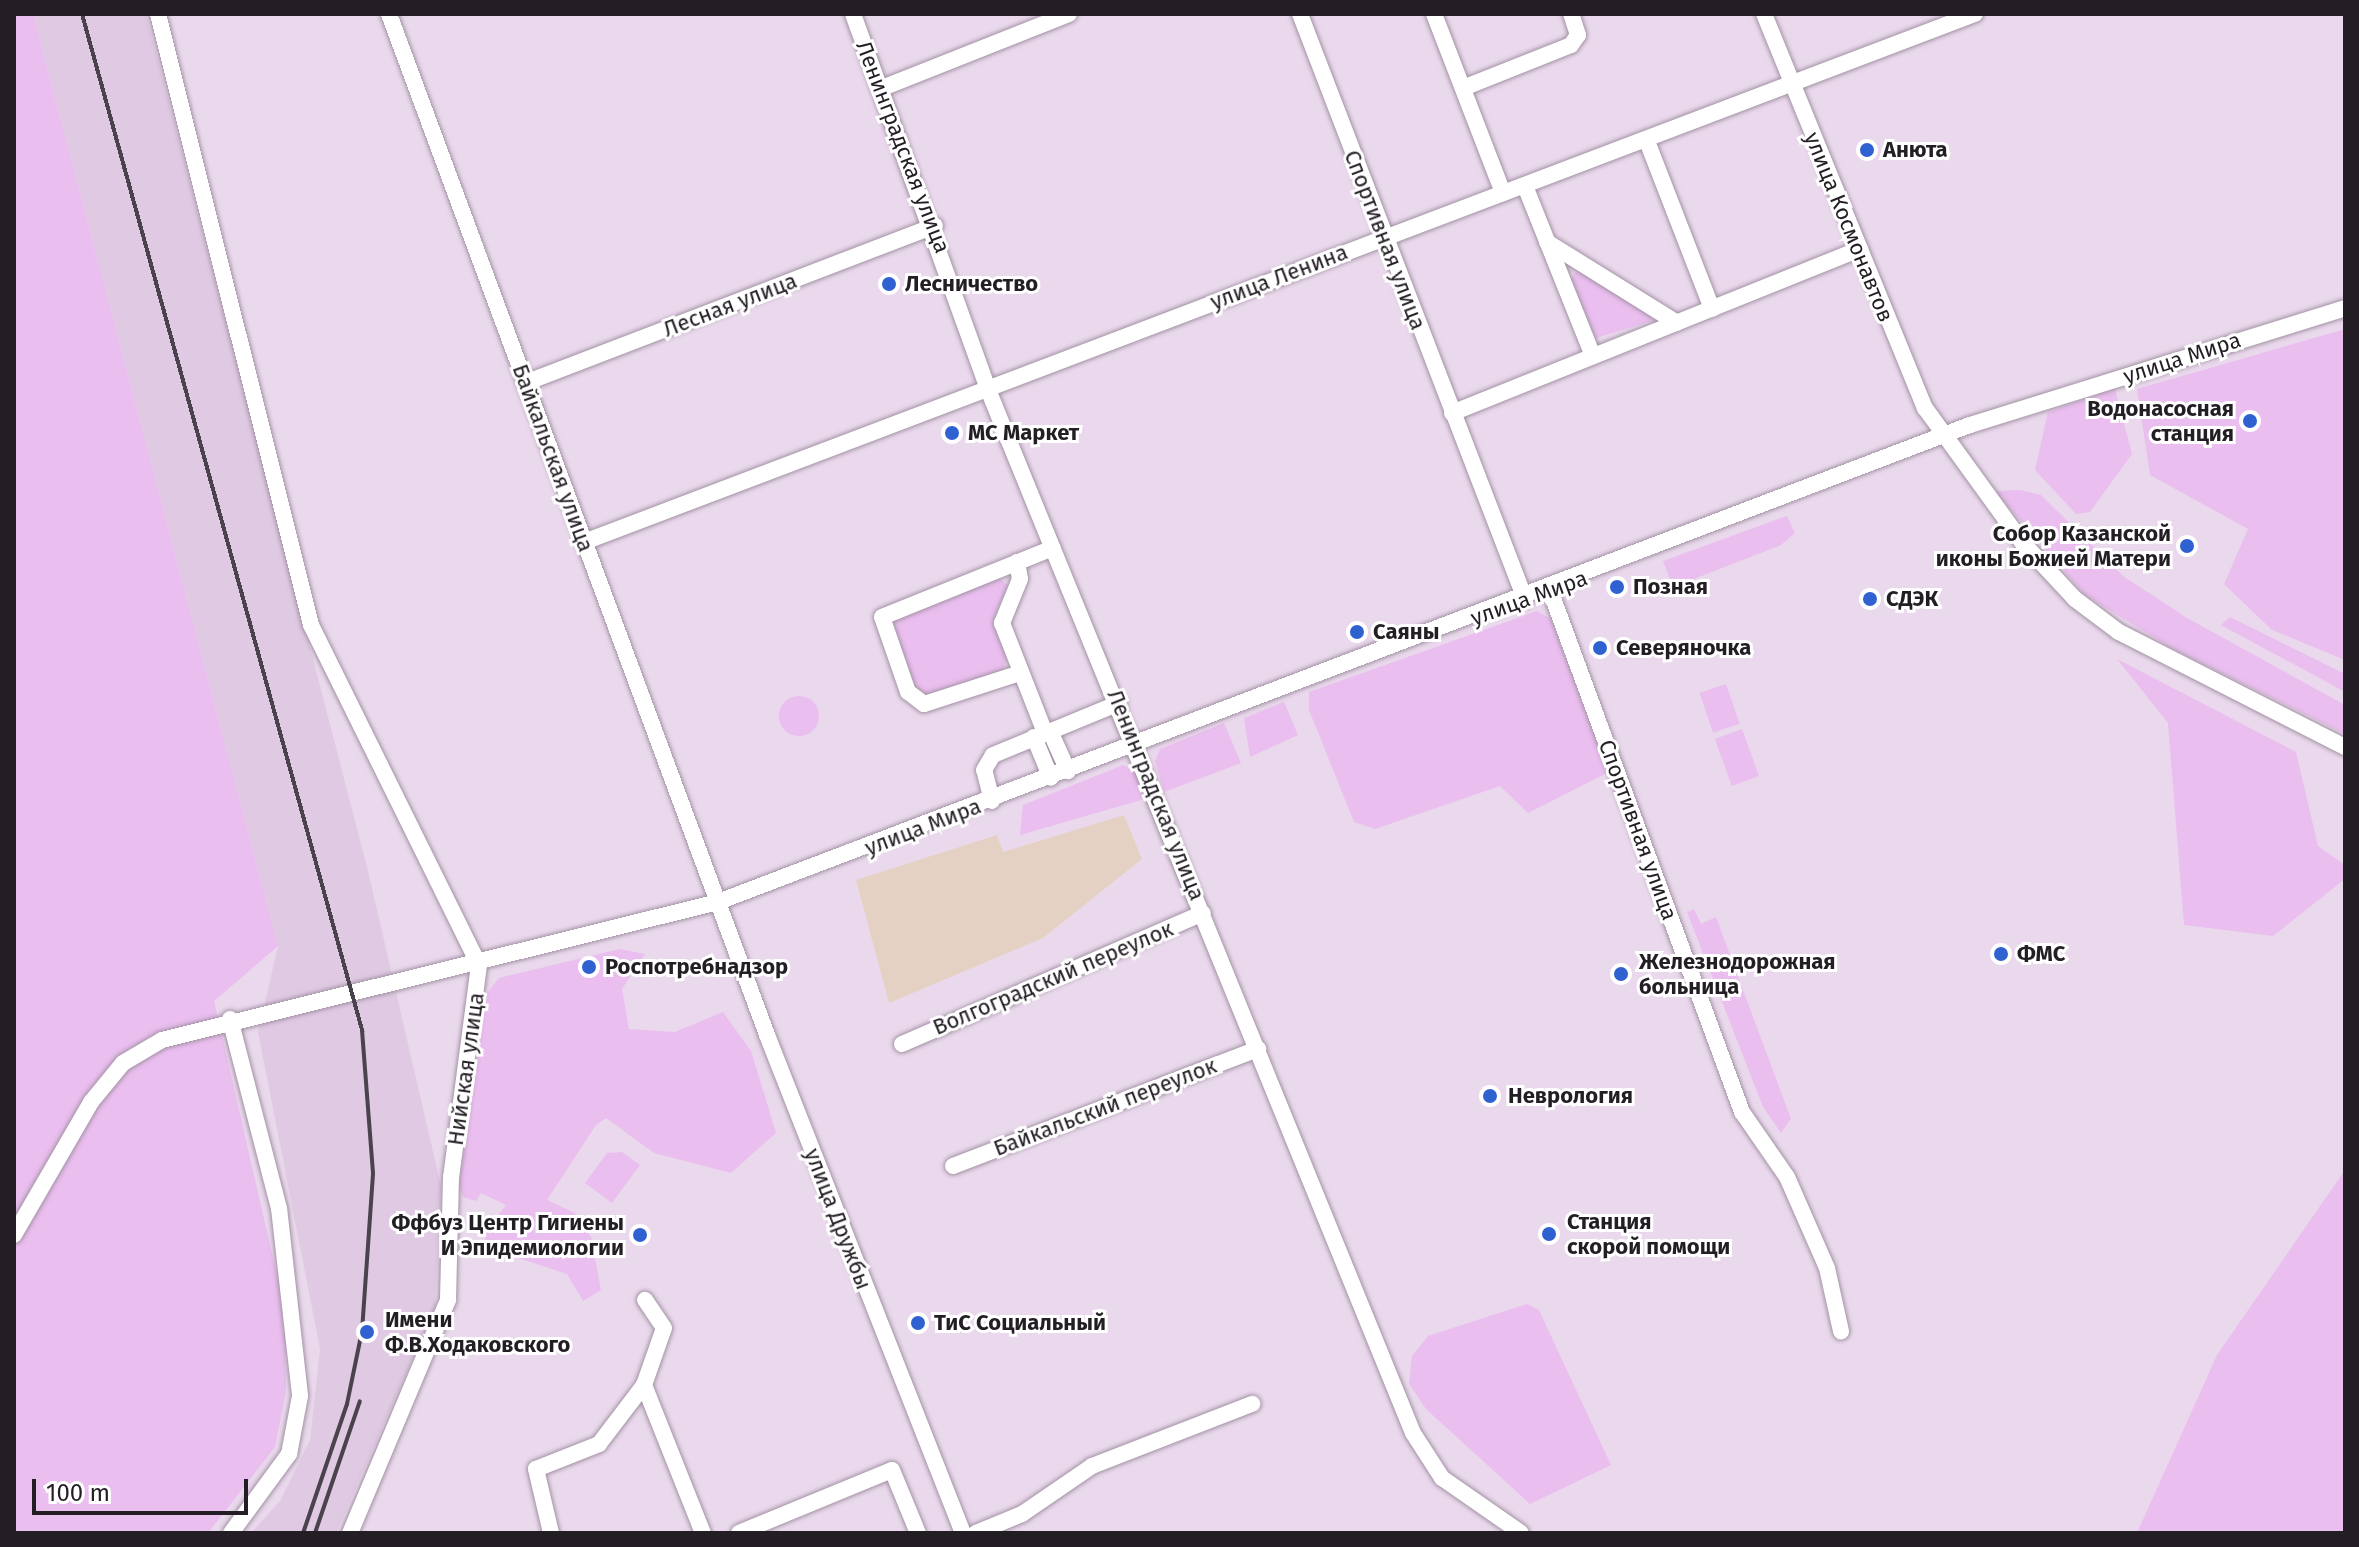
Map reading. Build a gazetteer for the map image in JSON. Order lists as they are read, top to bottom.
{
  "streets": {
    "street": [
      "Ленинградская улица",
      "улица Космонавтов",
      "Спортивная улица",
      "улица Ленина",
      "Лесная улица",
      "улица Мира",
      "Байкальская улица",
      "Волгоградский переулок",
      "Нийская улица",
      "Байкальский переулок",
      "улица Дружбы"
    ]
  },
  "crossings": [
    ["Ленинградская улица", "улица Ленина"],
    ["Ленинградская улица", "Лесная улица"],
    ["Ленинградская улица", "улица Мира"],
    ["Ленинградская улица", "Волгоградский переулок"],
    ["Ленинградская улица", "Байкальский переулок"],
    ["улица Космонавтов", "улица Ленина"],
    ["улица Космонавтов", "улица Мира"],
    ["Спортивная улица", "улица Ленина"],
    ["Спортивная улица", "улица Мира"],
    ["улица Ленина", "Байкальская улица"],
    ["Лесная улица", "Байкальская улица"],
    ["улица Мира", "Байкальская улица"],
    ["улица Мира", "Нийская улица"],
    ["улица Мира", "улица Дружбы"],
    ["Байкальская улица", "улица Дружбы"]
  ],
  "places": [
    "Анюта",
    "Лесничество",
    "Водонасосная станция",
    "МС Маркет",
    "Собор Казанской иконы Божией Матери",
    "Позная",
    "СДЭК",
    "Саяны",
    "Северяночка",
    "ФМС",
    "Роспотребнадзор",
    "Железнодорожная больница",
    "Неврология",
    "Станция скорой помощи",
    "Ффбуз Центр Гигиены И Эпидемиологии",
    "ТиС Социальный",
    "Имени Ф.В.Ходаковского"
  ],
  "scale_bar": "100 m"
}
